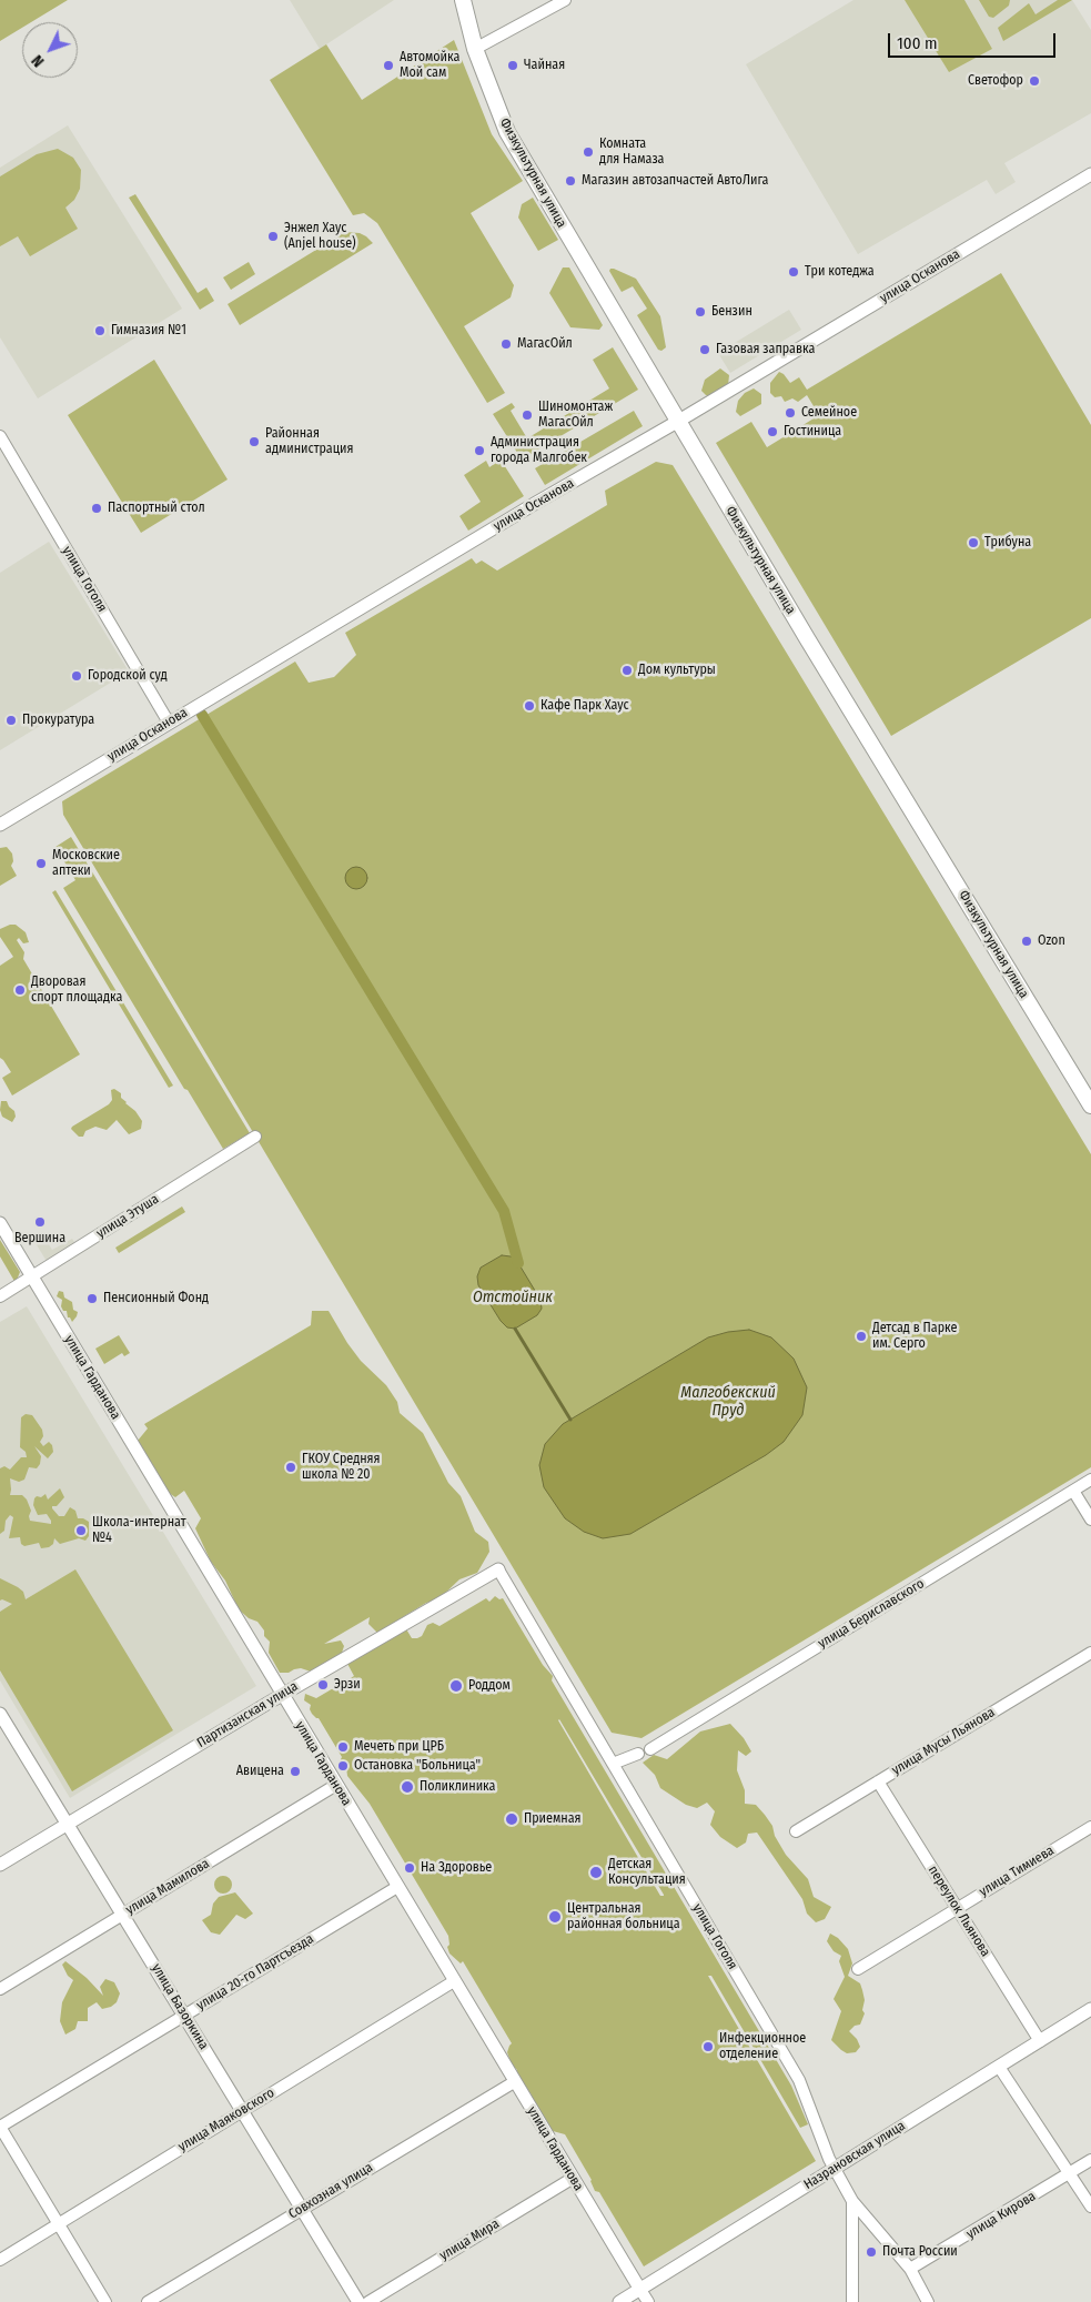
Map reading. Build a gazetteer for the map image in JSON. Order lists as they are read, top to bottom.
{
  "streets": {
    "main road": ["Физкультурная улица"],
    "street": [
      "улица Осканова",
      "улица Гоголя",
      "улица Этуша",
      "улица Гарданова",
      "улица Бериславского",
      "Партизанская улица",
      "улица Мусы Льянова",
      "улица Тимиева",
      "улица Мамилова",
      "переулок Льянова",
      "улица 20-го Партсъезда",
      "улица Базоркина",
      "улица Маяковского",
      "Назрановская улица",
      "Совхозная улица",
      "улица Кирова",
      "улица Мира"
    ]
  },
  "crossings": [
    ["Физкультурная улица", "улица Осканова"],
    ["улица Осканова", "улица Гоголя"],
    ["улица Гоголя", "Партизанская улица"],
    ["улица Гоголя", "Назрановская улица"],
    ["улица Гоголя", "улица Кирова"],
    ["улица Этуша", "улица Гарданова"],
    ["улица Гарданова", "Партизанская улица"],
    ["улица Гарданова", "улица Мамилова"],
    ["улица Гарданова", "улица 20-го Партсъезда"],
    ["улица Гарданова", "улица Маяковского"],
    ["улица Гарданова", "Назрановская улица"],
    ["улица Гарданова", "Совхозная улица"],
    ["улица Гарданова", "улица Мира"],
    ["Партизанская улица", "улица Базоркина"],
    ["улица Мусы Льянова", "переулок Льянова"],
    ["улица Тимиева", "переулок Льянова"],
    ["улица Мамилова", "улица Базоркина"],
    ["переулок Льянова", "Назрановская улица"],
    ["улица 20-го Партсъезда", "улица Базоркина"],
    ["улица Базоркина", "улица Маяковского"],
    ["улица Базоркина", "Совхозная улица"]
  ],
  "water": ["Отстойник", "Малгобекский Пруд"],
  "places": [
    "Автомойка Мой сам",
    "Чайная",
    "Светофор",
    "Комната для Намаза",
    "Магазин автозапчастей АвтоЛига",
    "Энжел Хаус (Anjel house)",
    "Три котеджа",
    "Бензин",
    "Гимназия №1",
    "МагасОйл",
    "Газовая заправка",
    "Семейное",
    "Шиномонтаж МагасОйл",
    "Гостиница",
    "Районная администрация",
    "Администрация города Малгобек",
    "Паспортный стол",
    "Трибуна",
    "Дом культуры",
    "Городской суд",
    "Кафе Парк Хаус",
    "Прокуратура",
    "Московские аптеки",
    "Ozon",
    "Дворовая спорт площадка",
    "Вершина",
    "Пенсионный Фонд",
    "Детсад в Парке им. Серго",
    "ГКОУ Средняя школа № 20",
    "Школа-интернат №4",
    "Эрзи",
    "Роддом",
    "Мечеть при ЦРБ",
    "Остановка \"Больница\"",
    "Авицена",
    "Поликлиника",
    "Приемная",
    "На Здоровье",
    "Детская Консультация",
    "Центральная районная больница",
    "Инфекционное отделение",
    "Почта России"
  ],
  "scale_bar": "100 m",
  "north": "bottom left"
}
